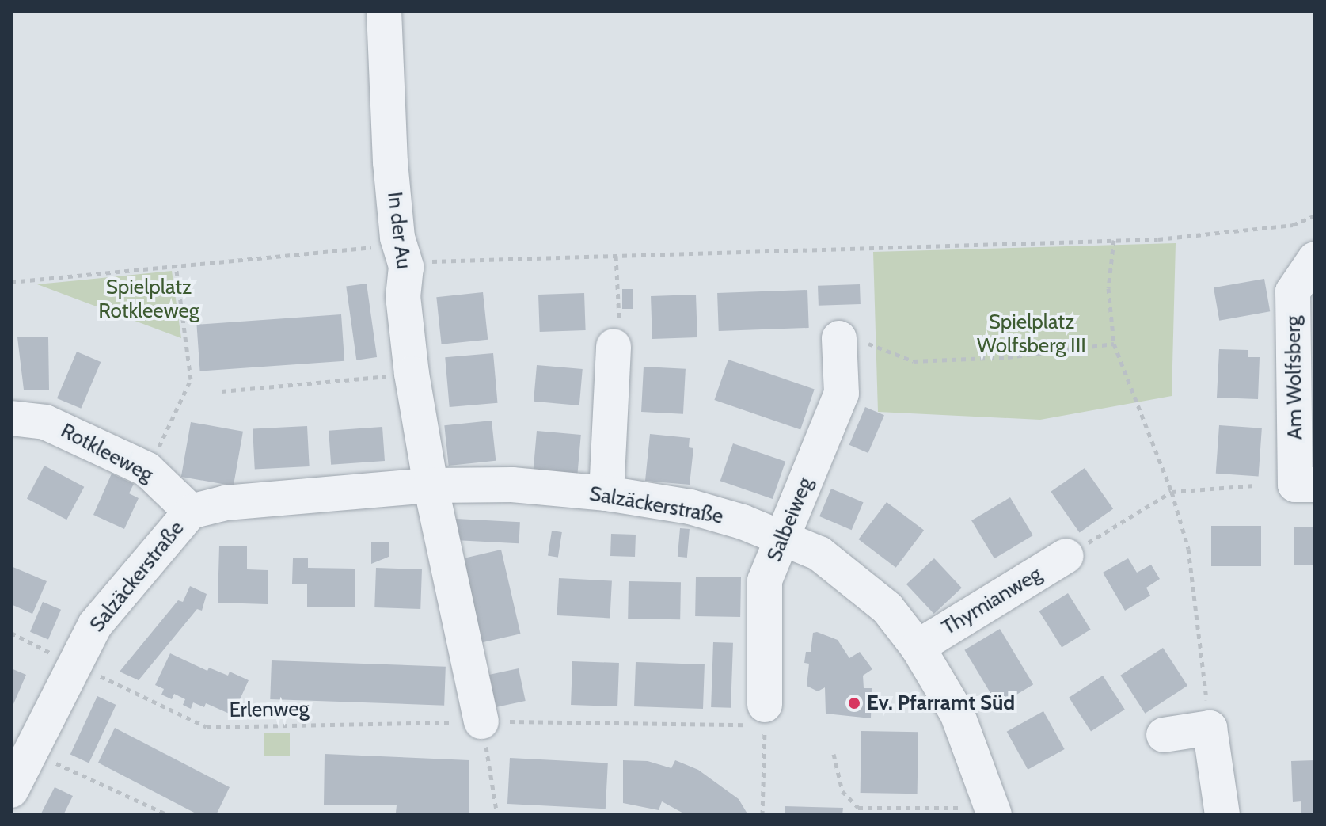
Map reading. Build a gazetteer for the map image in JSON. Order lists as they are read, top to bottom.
{
  "streets": {
    "street": [
      "In der Au",
      "Am Wolfsberg",
      "Rotkleeweg",
      "Salzäckerstraße",
      "Salbeiweg",
      "Thymianweg"
    ],
    "path": ["Erlenweg"]
  },
  "crossings": [
    ["In der Au", "Salzäckerstraße"],
    ["Rotkleeweg", "Salzäckerstraße"],
    ["Salzäckerstraße", "Salbeiweg"],
    ["Salzäckerstraße", "Thymianweg"],
    ["Salzäckerstraße", "Erlenweg"]
  ],
  "parks": ["Spielplatz Rotkleeweg", "Spielplatz Wolfsberg III"],
  "places": ["Ev. Pfarramt Süd"]
}
